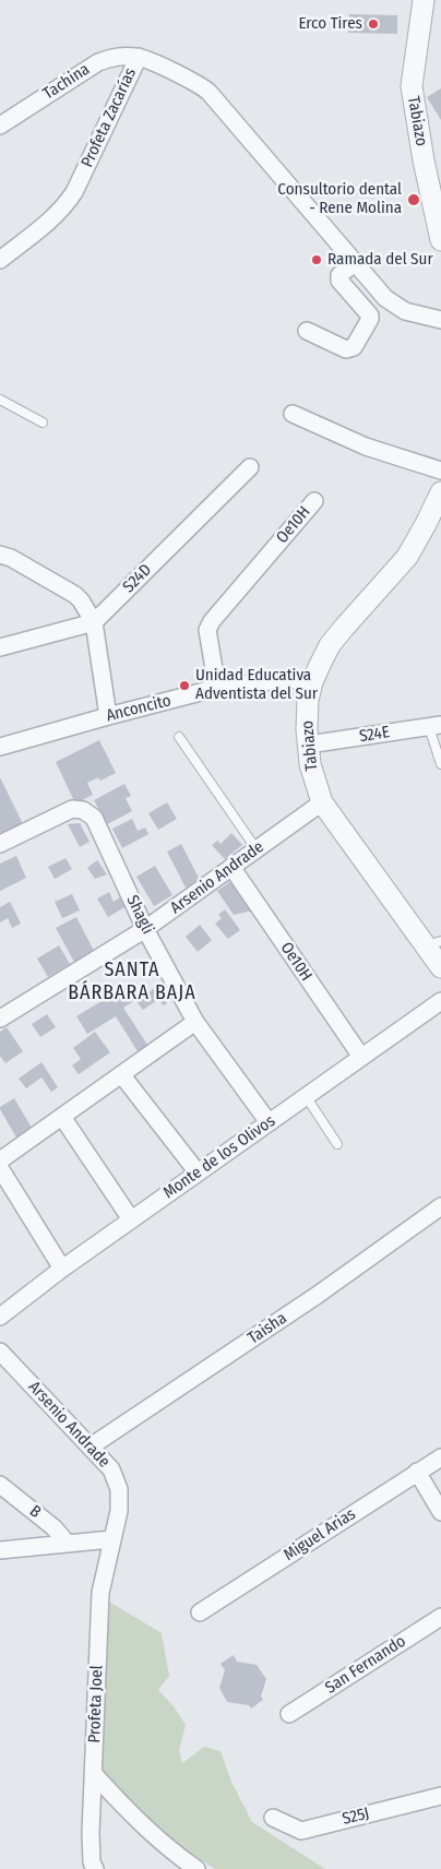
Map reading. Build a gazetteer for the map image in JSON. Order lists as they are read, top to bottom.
{
  "streets": {
    "street": [
      "Tachina",
      "Profeta Zacarías",
      "Tabiazo",
      "Oe10H",
      "S24D",
      "Anconcito",
      "S24E",
      "Arsenio Andrade",
      "Shagli",
      "Monte de los Olivos",
      "Taisha",
      "B",
      "Miguel Arias",
      "San Fernando",
      "Profeta Joel",
      "S25J"
    ]
  },
  "crossings": [
    ["Tachina", "Profeta Zacarías"],
    ["Tabiazo", "Anconcito"],
    ["Tabiazo", "S24E"],
    ["Tabiazo", "Arsenio Andrade"],
    ["Oe10H", "Anconcito"],
    ["Oe10H", "Arsenio Andrade"],
    ["Oe10H", "Monte de los Olivos"],
    ["Arsenio Andrade", "Shagli"],
    ["Arsenio Andrade", "Taisha"],
    ["Arsenio Andrade", "Profeta Joel"],
    ["Shagli", "Monte de los Olivos"]
  ],
  "districts": ["SANTA BÁRBARA BAJA"],
  "places": [
    "Erco Tires",
    "Consultorio dental - Rene Molina",
    "Ramada del Sur",
    "Unidad Educativa Adventista del Sur"
  ]
}
